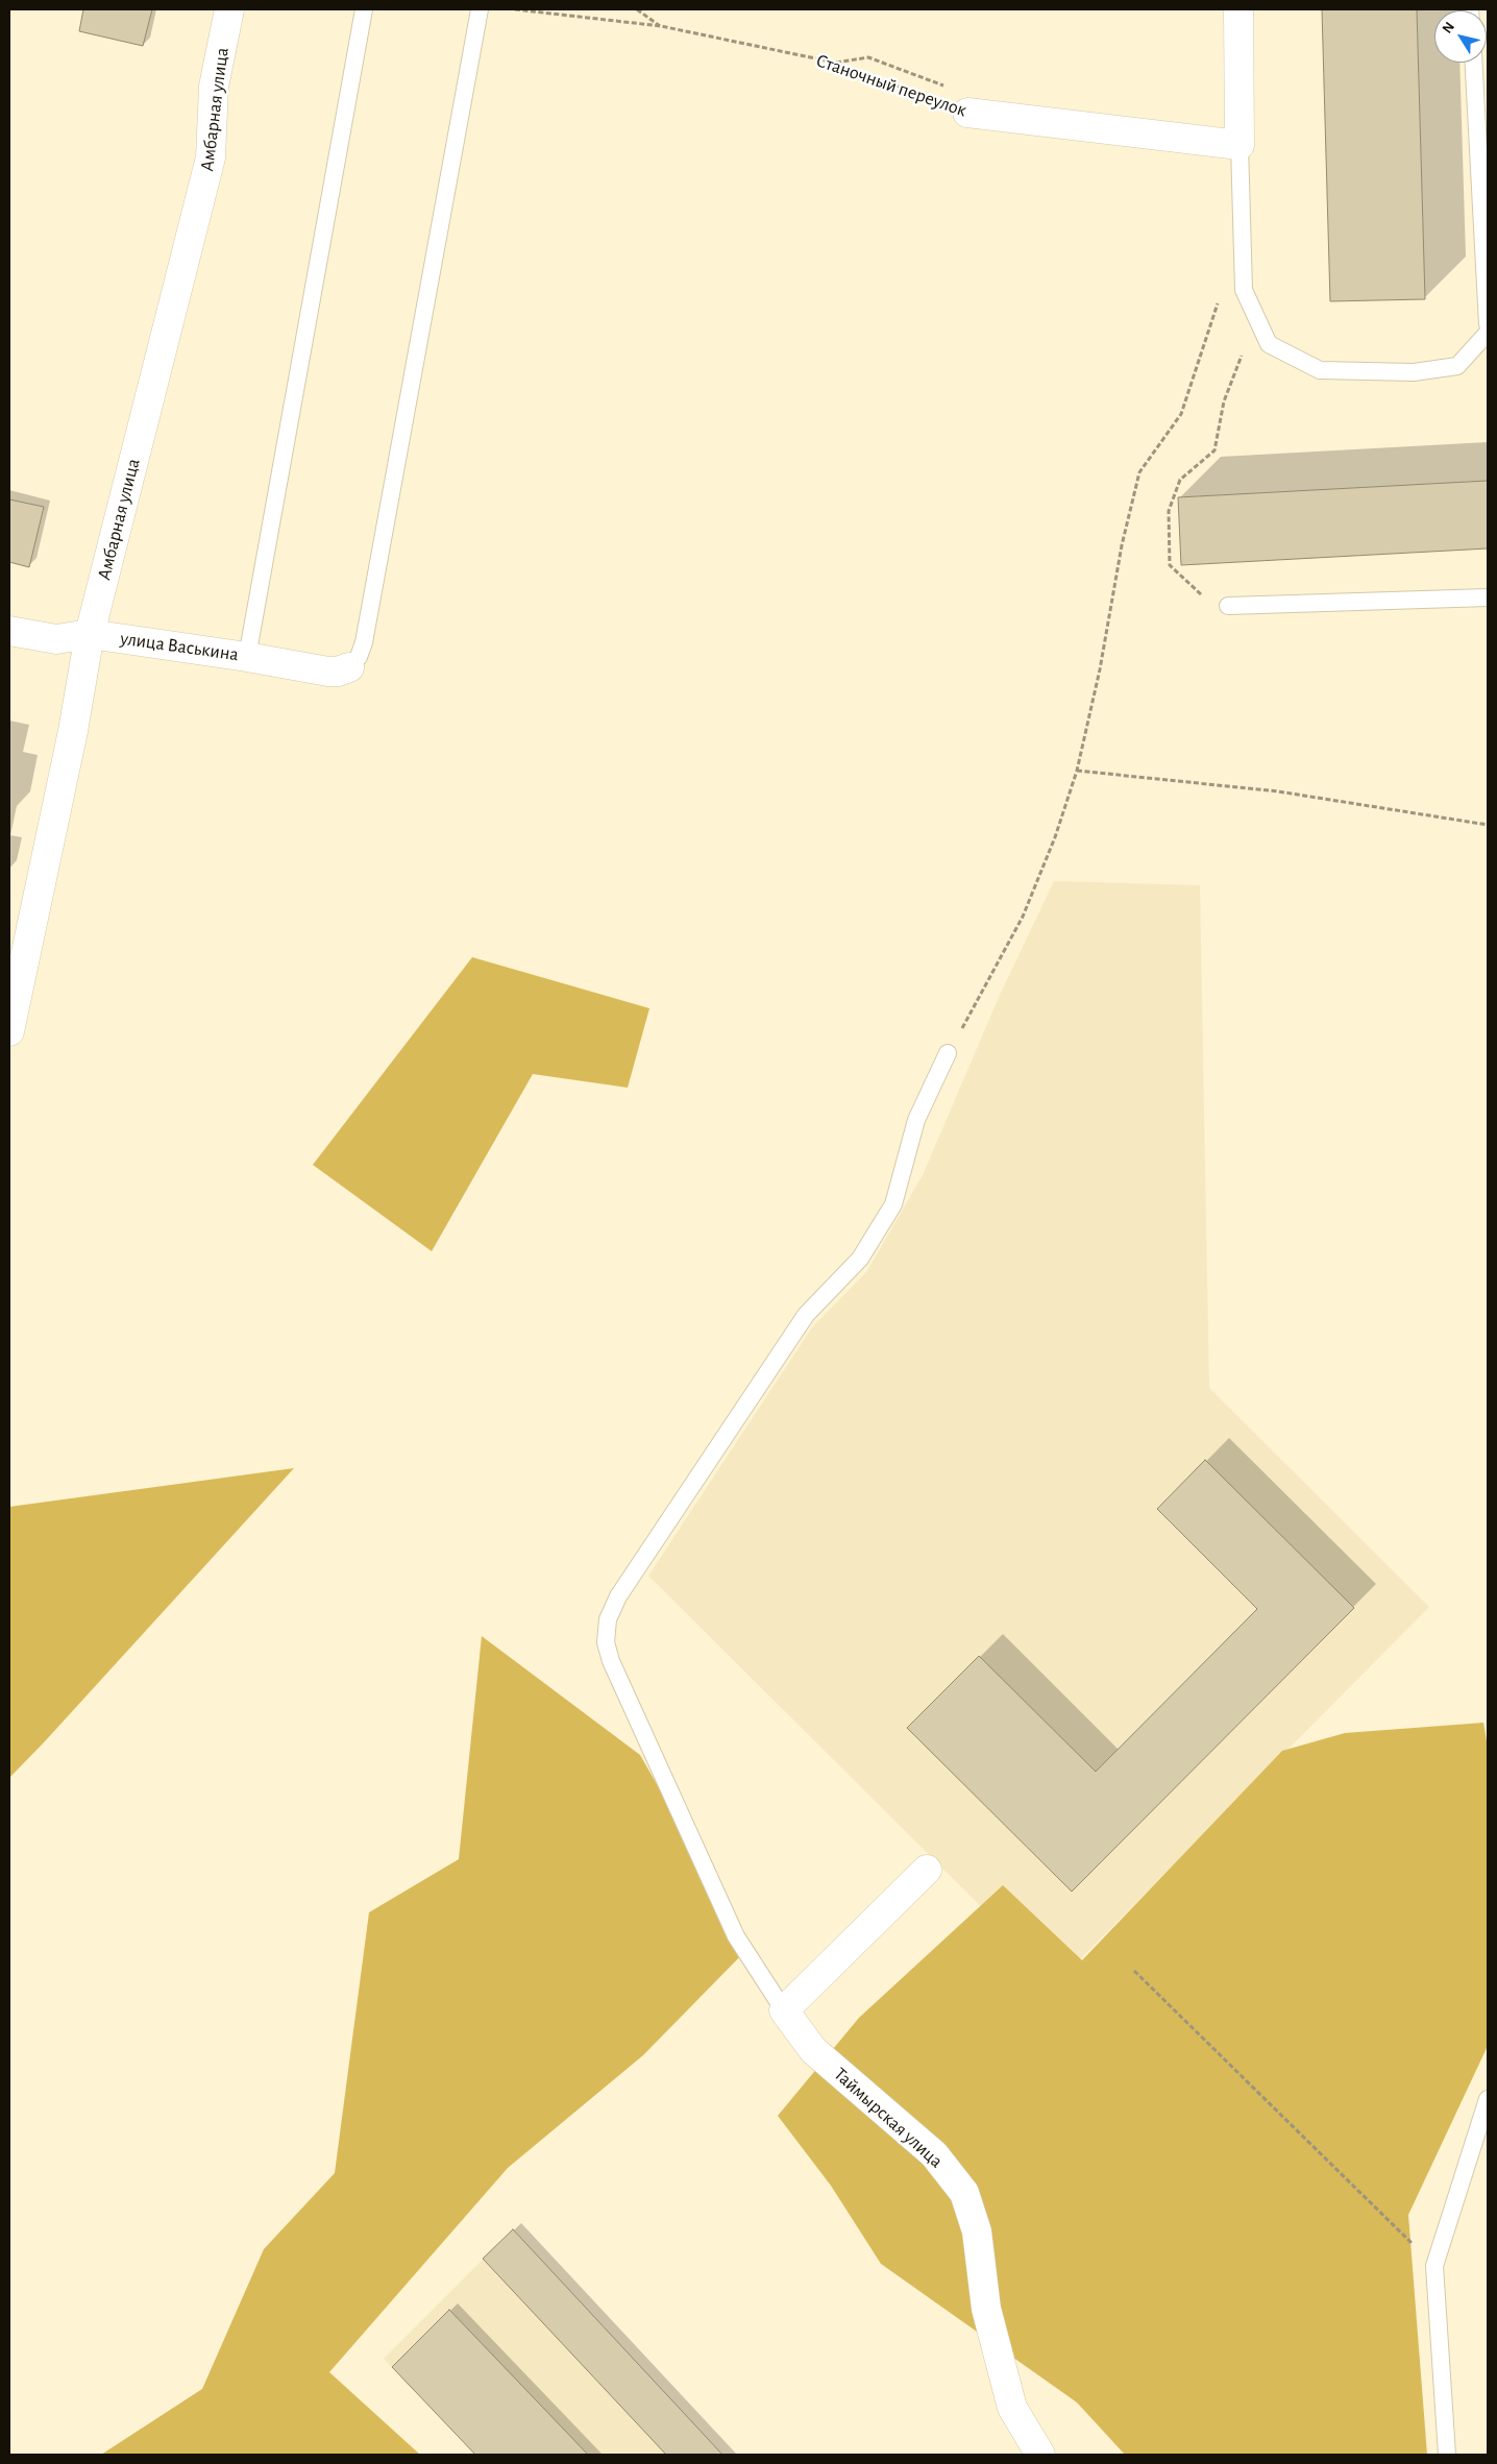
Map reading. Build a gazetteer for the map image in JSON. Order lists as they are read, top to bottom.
{
  "streets": {
    "street": [
      "Станочный переулок",
      "Амбарная улица",
      "улица Васькина",
      "Таймырская улица"
    ]
  },
  "crossings": [
    ["Амбарная улица", "улица Васькина"]
  ],
  "north": "top left"
}
